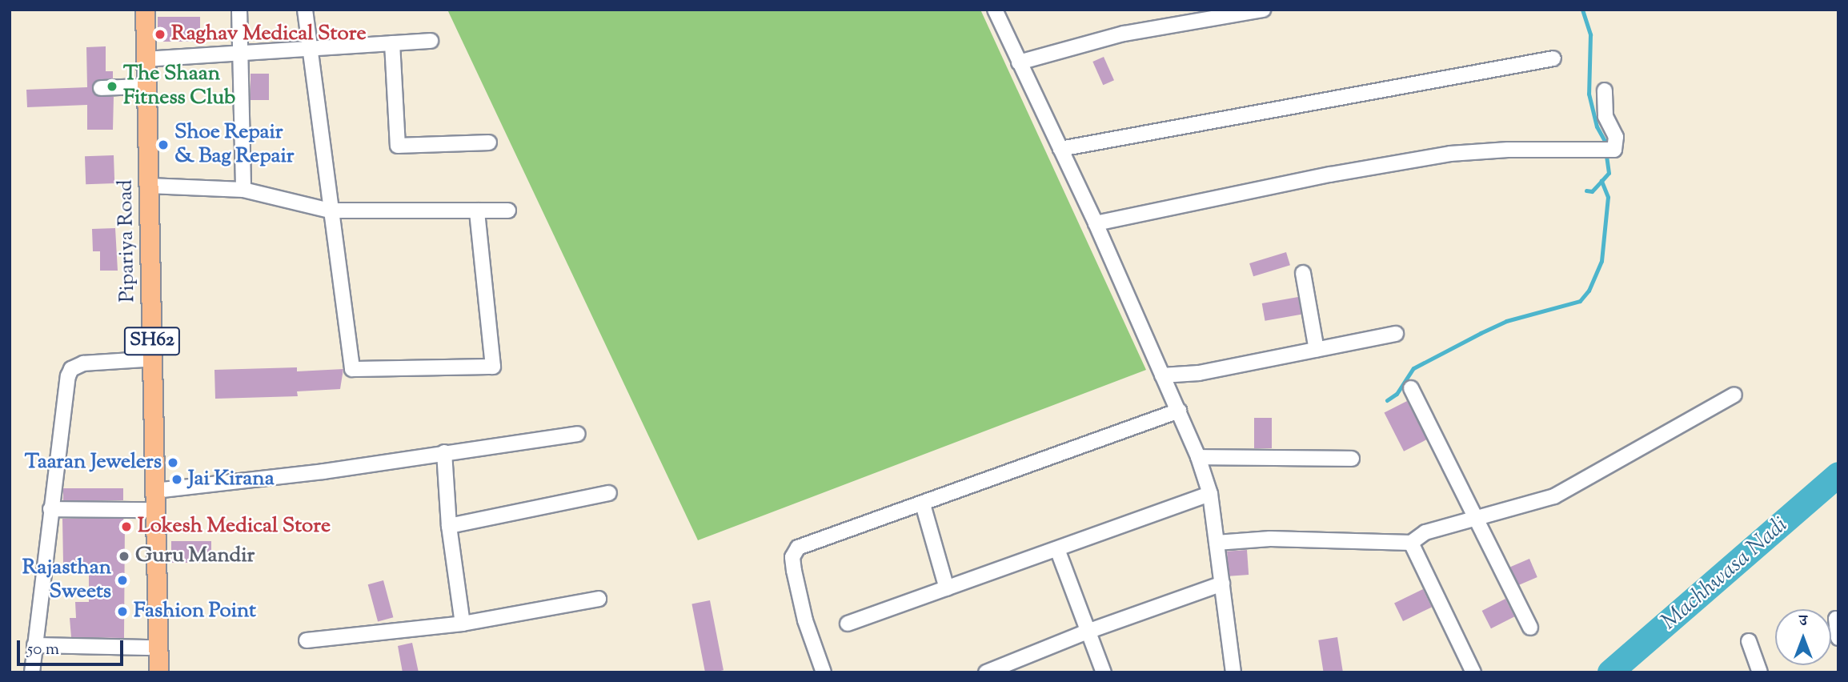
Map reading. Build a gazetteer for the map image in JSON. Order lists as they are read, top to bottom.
{
  "streets": {
    "main road": ["Pipariya Road", "SH62"]
  },
  "water": ["Machhwasa Nadi"],
  "places": [
    "Raghav Medical Store",
    "The Shaan Fitness Club",
    "Shoe Repair & Bag Repair",
    "Taaran Jewelers",
    "Jai Kirana",
    "Lokesh Medical Store",
    "Guru Mandir",
    "Rajasthan Sweets",
    "Fashion Point"
  ],
  "scale_bar": "50 m",
  "north": "top"
}
